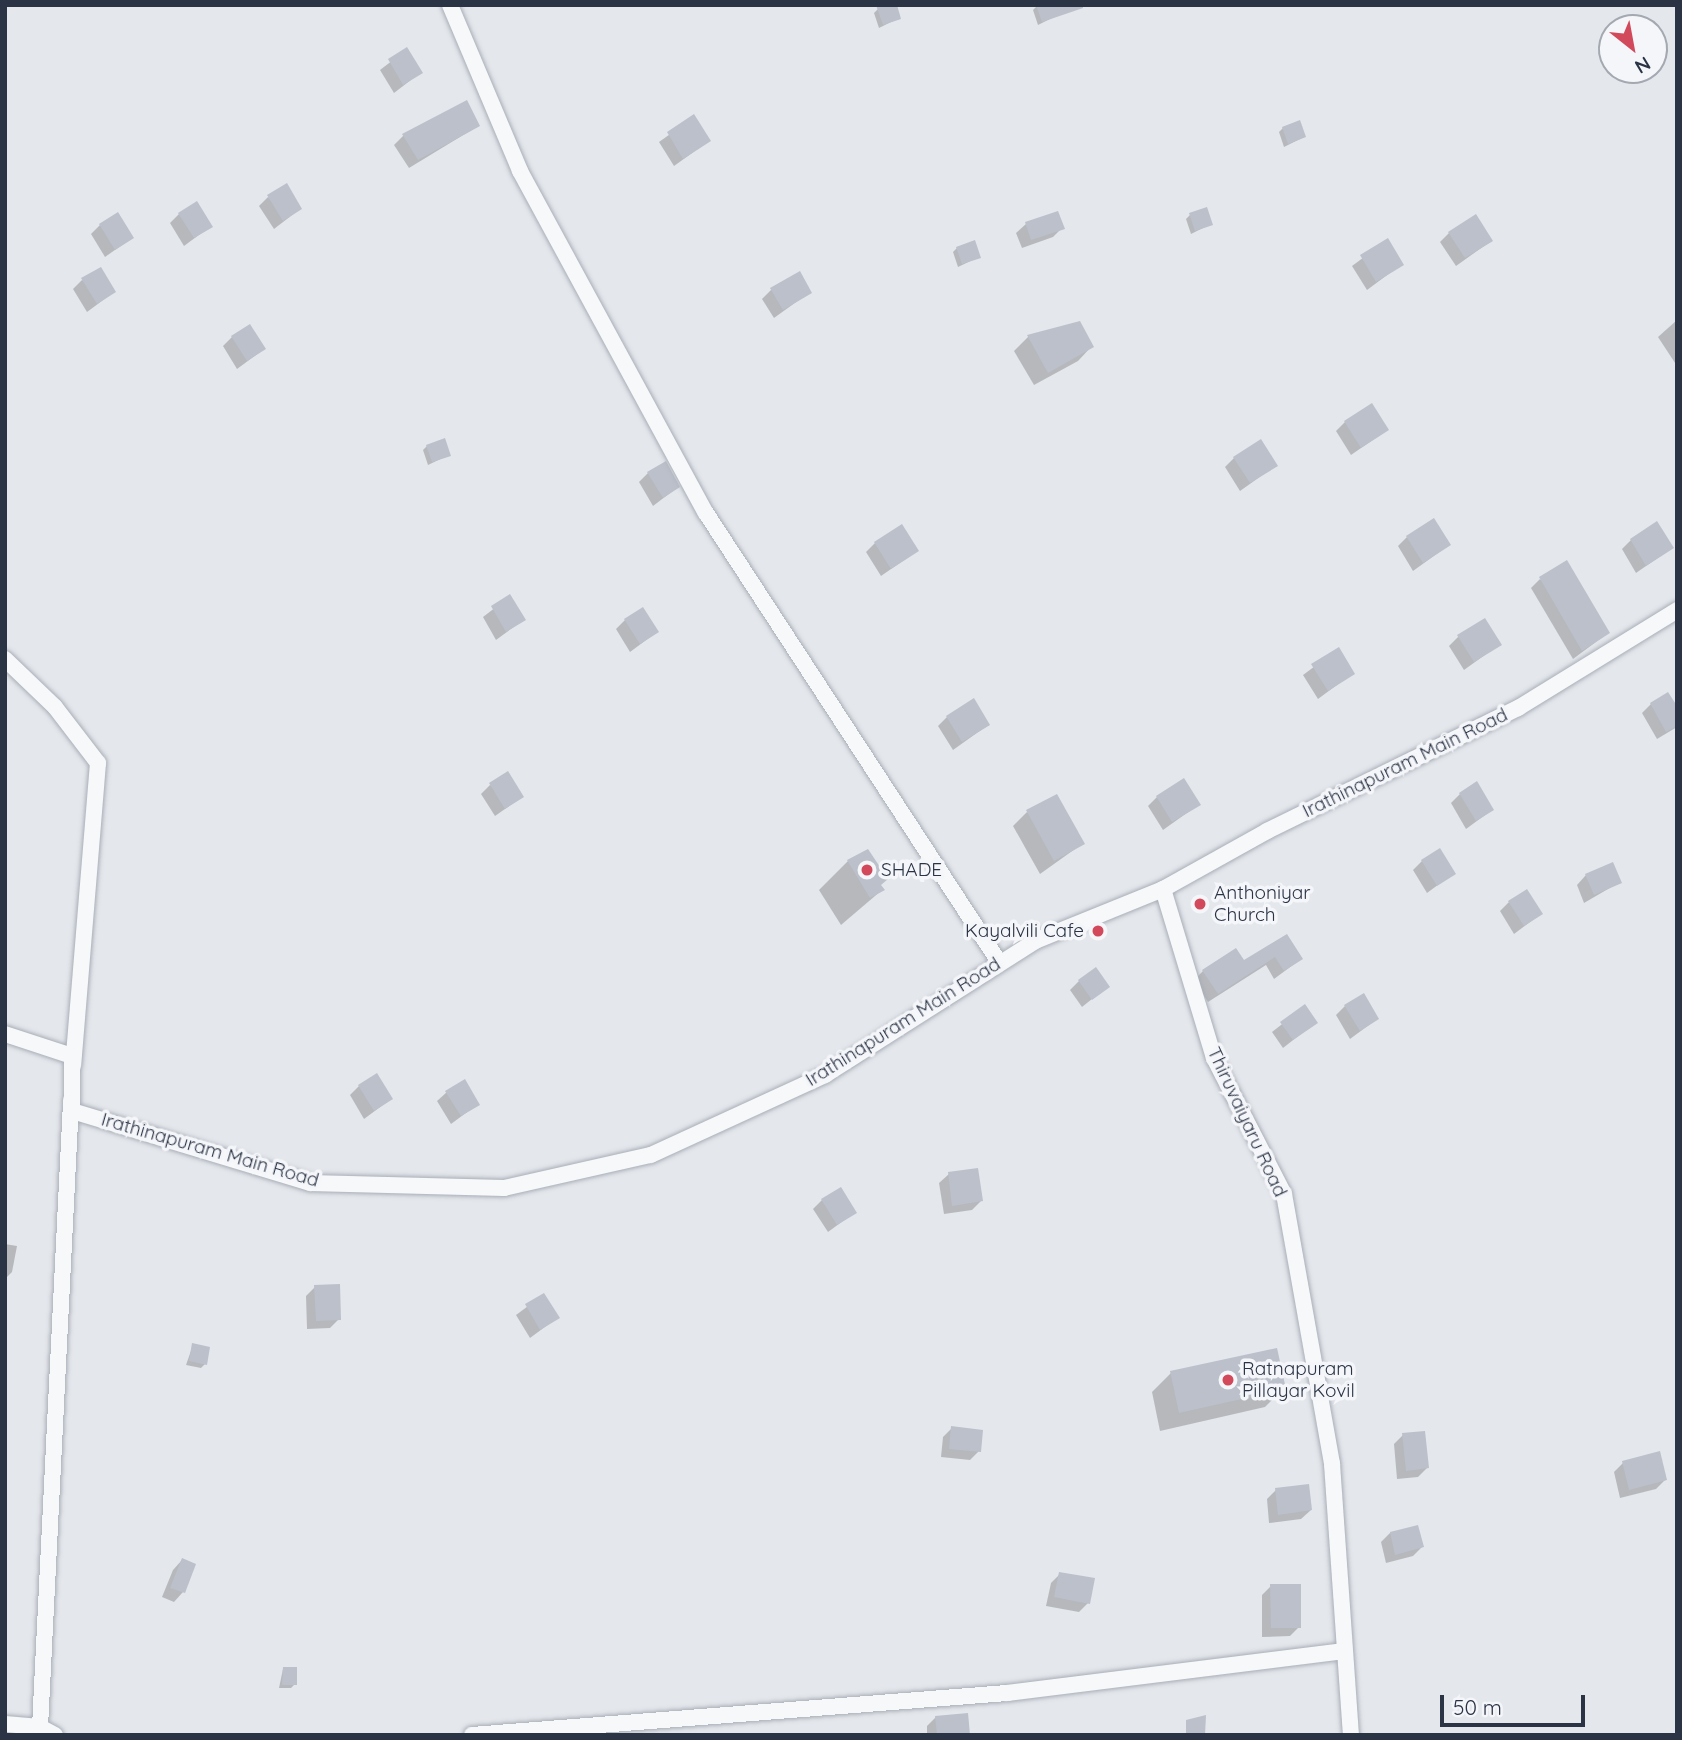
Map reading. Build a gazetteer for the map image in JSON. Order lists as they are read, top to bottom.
{
  "streets": {
    "street": ["Irathinapuram Main Road", "Thiruvaiyaru Road"]
  },
  "crossings": [
    ["Irathinapuram Main Road", "Thiruvaiyaru Road"]
  ],
  "places": [
    "SHADE",
    "Anthoniyar Church",
    "Kayalvili Cafe",
    "Ratnapuram Pillayar Kovil"
  ],
  "scale_bar": "50 m",
  "north": "bottom right"
}
